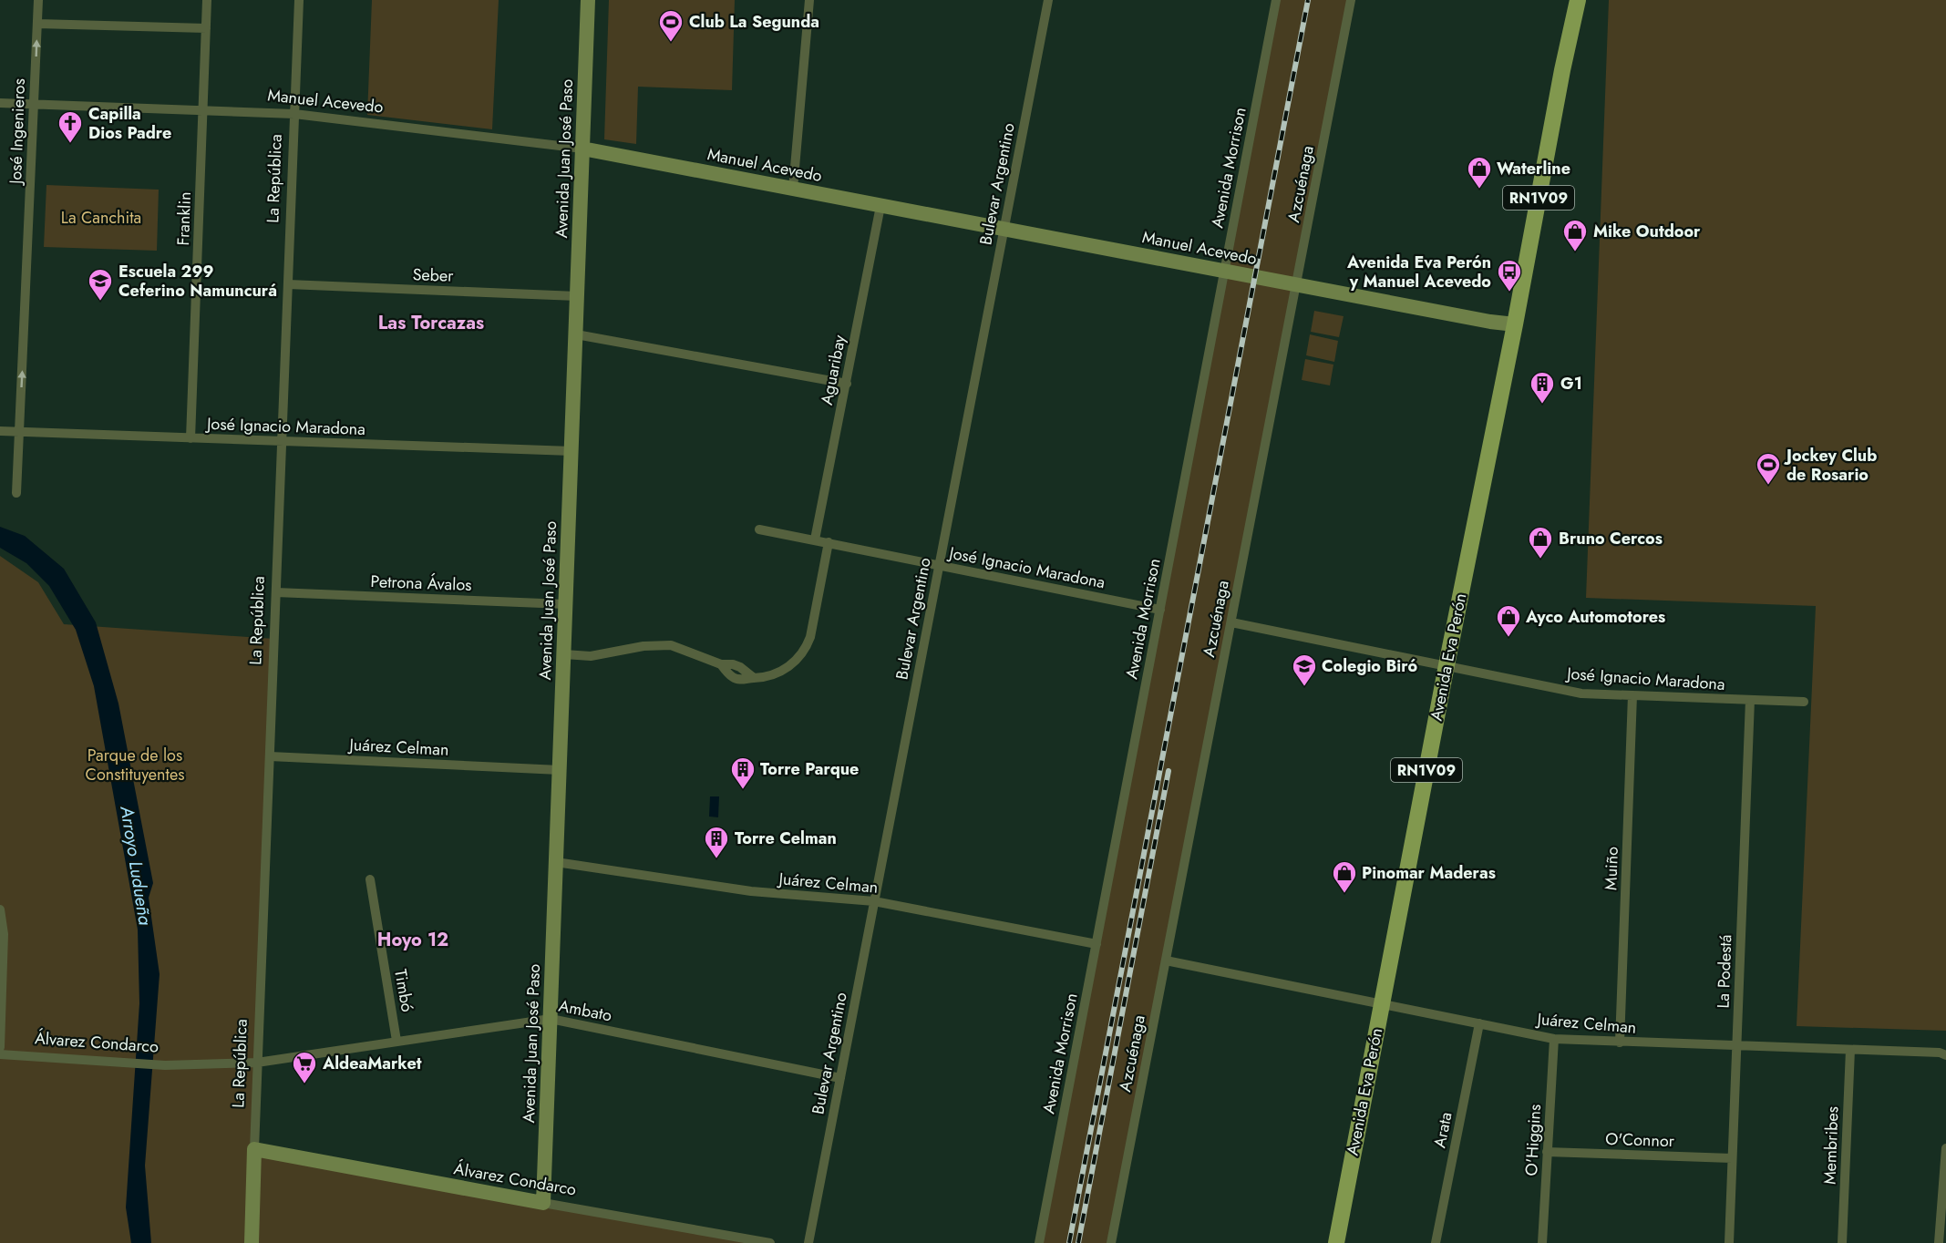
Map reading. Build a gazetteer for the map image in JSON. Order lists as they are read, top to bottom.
{
  "streets": {
    "main road": [
      "Manuel Acevedo",
      "Avenida Juan José Paso",
      "La República",
      "RN1V09",
      "Avenida Eva Perón",
      "Álvarez Condarco"
    ],
    "street": [
      "José Ingenieros",
      "Avenida Morrison",
      "Bulevar Argentino",
      "Azcuénaga",
      "Franklin",
      "Seber",
      "Aguaribay",
      "José Ignacio Maradona",
      "Petrona Ávalos",
      "Juárez Celman",
      "Muiño",
      "La Podestá",
      "Timbó",
      "Ambato",
      "Arata",
      "O'Higgins",
      "O'Connor",
      "Membribes"
    ]
  },
  "crossings": [
    ["Manuel Acevedo", "José Ingenieros"],
    ["Manuel Acevedo", "Avenida Juan José Paso"],
    ["Manuel Acevedo", "Avenida Morrison"],
    ["Manuel Acevedo", "La República"],
    ["Manuel Acevedo", "Bulevar Argentino"],
    ["Manuel Acevedo", "Azcuénaga"],
    ["Manuel Acevedo", "Franklin"],
    ["Manuel Acevedo", "Aguaribay"],
    ["Manuel Acevedo", "Avenida Eva Perón"],
    ["José Ingenieros", "José Ignacio Maradona"],
    ["Avenida Juan José Paso", "Seber"],
    ["Avenida Juan José Paso", "José Ignacio Maradona"],
    ["Avenida Juan José Paso", "Petrona Ávalos"],
    ["Avenida Juan José Paso", "Juárez Celman"],
    ["Avenida Juan José Paso", "Ambato"],
    ["Avenida Juan José Paso", "Álvarez Condarco"],
    ["Avenida Morrison", "José Ignacio Maradona"],
    ["Avenida Morrison", "Juárez Celman"],
    ["La República", "Seber"],
    ["La República", "José Ignacio Maradona"],
    ["La República", "Petrona Ávalos"],
    ["La República", "Juárez Celman"],
    ["La República", "Ambato"],
    ["La República", "Álvarez Condarco"],
    ["Bulevar Argentino", "José Ignacio Maradona"],
    ["Bulevar Argentino", "Juárez Celman"],
    ["Bulevar Argentino", "Ambato"],
    ["Azcuénaga", "José Ignacio Maradona"],
    ["Azcuénaga", "Juárez Celman"],
    ["Franklin", "José Ignacio Maradona"],
    ["Aguaribay", "José Ignacio Maradona"],
    ["José Ignacio Maradona", "Avenida Eva Perón"],
    ["José Ignacio Maradona", "Muiño"],
    ["José Ignacio Maradona", "La Podestá"],
    ["Avenida Eva Perón", "Juárez Celman"],
    ["Juárez Celman", "Muiño"],
    ["Juárez Celman", "La Podestá"],
    ["Juárez Celman", "Arata"],
    ["Juárez Celman", "O'Higgins"],
    ["Juárez Celman", "Membribes"],
    ["La Podestá", "O'Connor"],
    ["Timbó", "Ambato"],
    ["Ambato", "Álvarez Condarco"],
    ["O'Higgins", "O'Connor"]
  ],
  "one_way": ["José Ingenieros"],
  "districts": ["Las Torcazas", "Hoyo 12"],
  "water": ["Arroyo Ludueña"],
  "parks": ["La Canchita", "Parque de los Constituyentes"],
  "places": {
    "sports": ["Club La Segunda", "Jockey Club de Rosario"],
    "church": ["Capilla Dios Padre"],
    "shop": [
      "Waterline",
      "Mike Outdoor",
      "Bruno Cercos",
      "Ayco Automotores",
      "Pinomar Maderas"
    ],
    "bus stop": ["Avenida Eva Perón y Manuel Acevedo"],
    "school or university": ["Escuela 299 Ceferino Namuncurá", "Colegio Biró"],
    "building": ["G1", "Torre Parque", "Torre Celman"],
    "supermarket": ["AldeaMarket"]
  }
}
